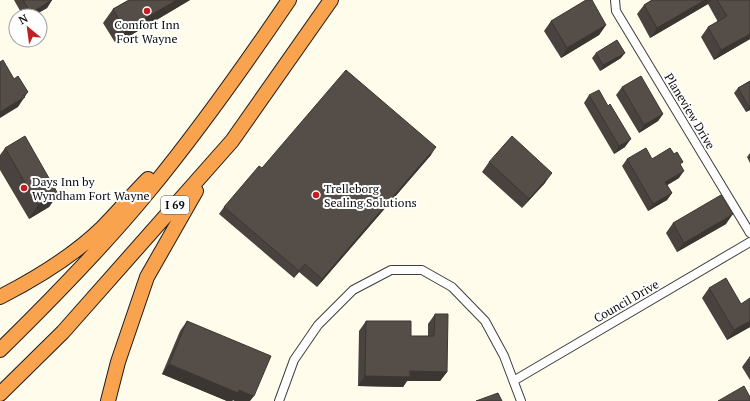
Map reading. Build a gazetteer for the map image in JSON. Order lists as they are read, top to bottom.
{
  "streets": {
    "highway": ["I 69"],
    "street": ["Planeview Drive", "Council Drive"]
  },
  "places": ["Comfort Inn Fort Wayne", "Days Inn by Wyndham Fort Wayne", "Trelleborg Sealing Solutions"],
  "north": "top left"
}
